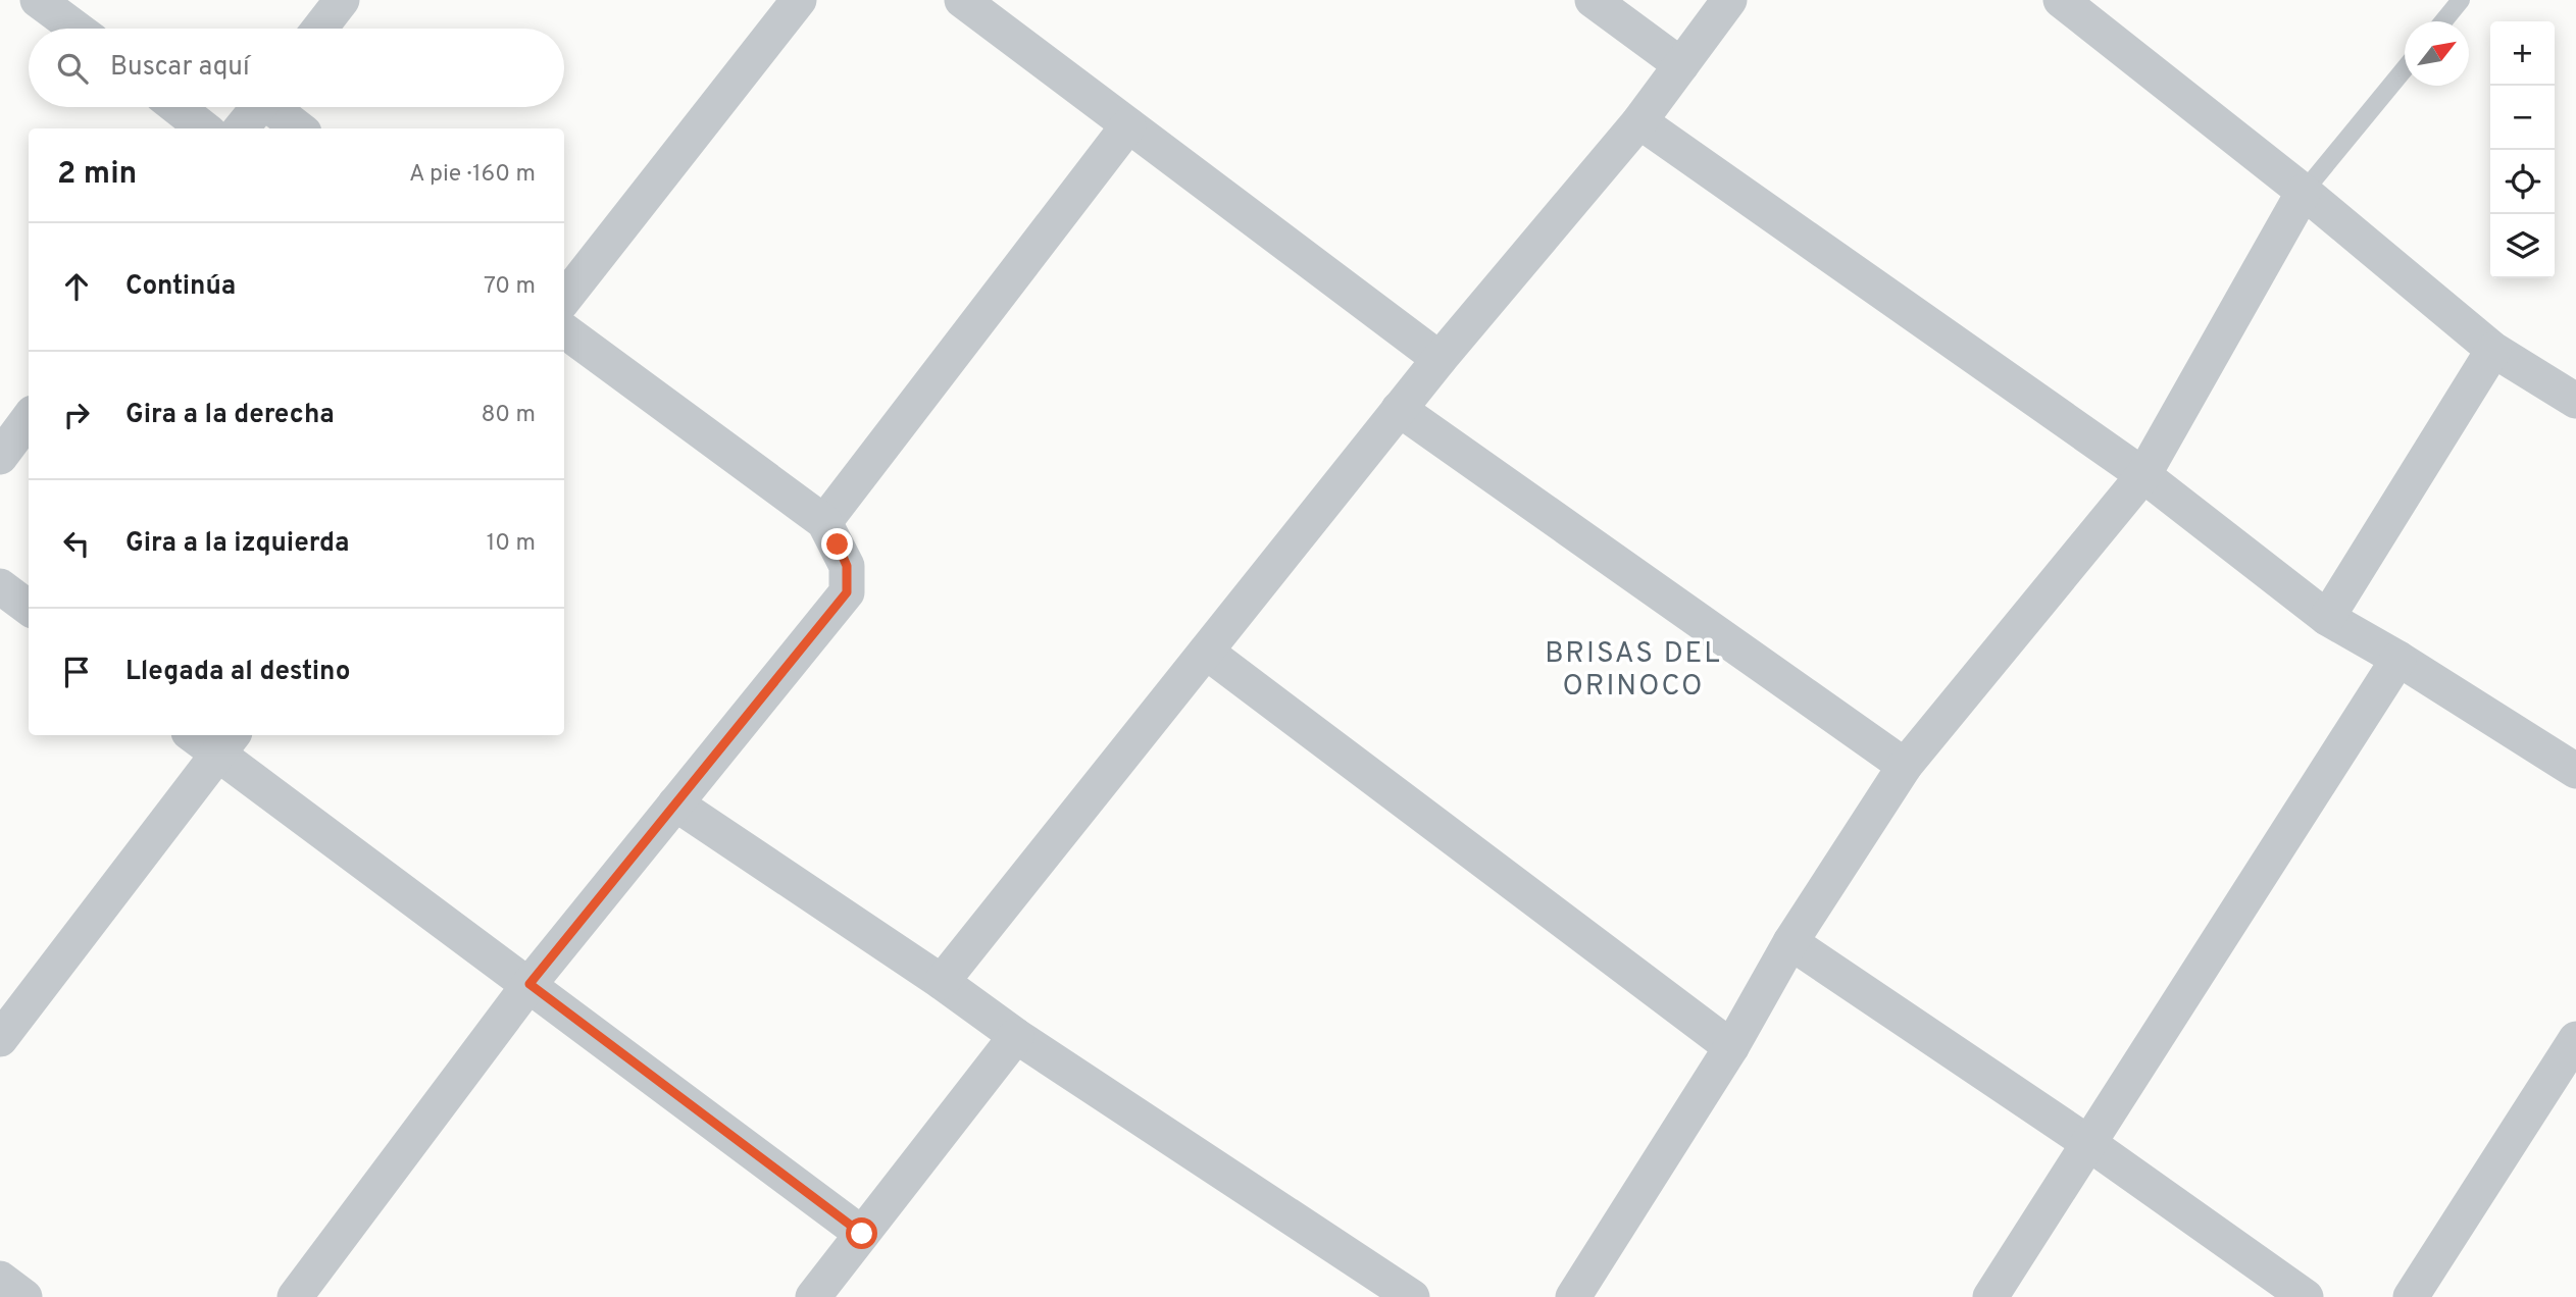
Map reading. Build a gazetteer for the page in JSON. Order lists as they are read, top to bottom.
{
  "districts": ["BRISAS DEL ORINOCO"],
  "north": "top right",
  "page": {
    "map_buttons": ["+", "−"],
    "search": "Buscar aquí",
    "heading": ["2 min", "A pie · 160 m"],
    "list": [
      ["Continúa", "70 m"],
      ["Gira a la derecha", "80 m"],
      ["Gira a la izquierda", "10 m"],
      "Llegada al destino"
    ]
  }
}
